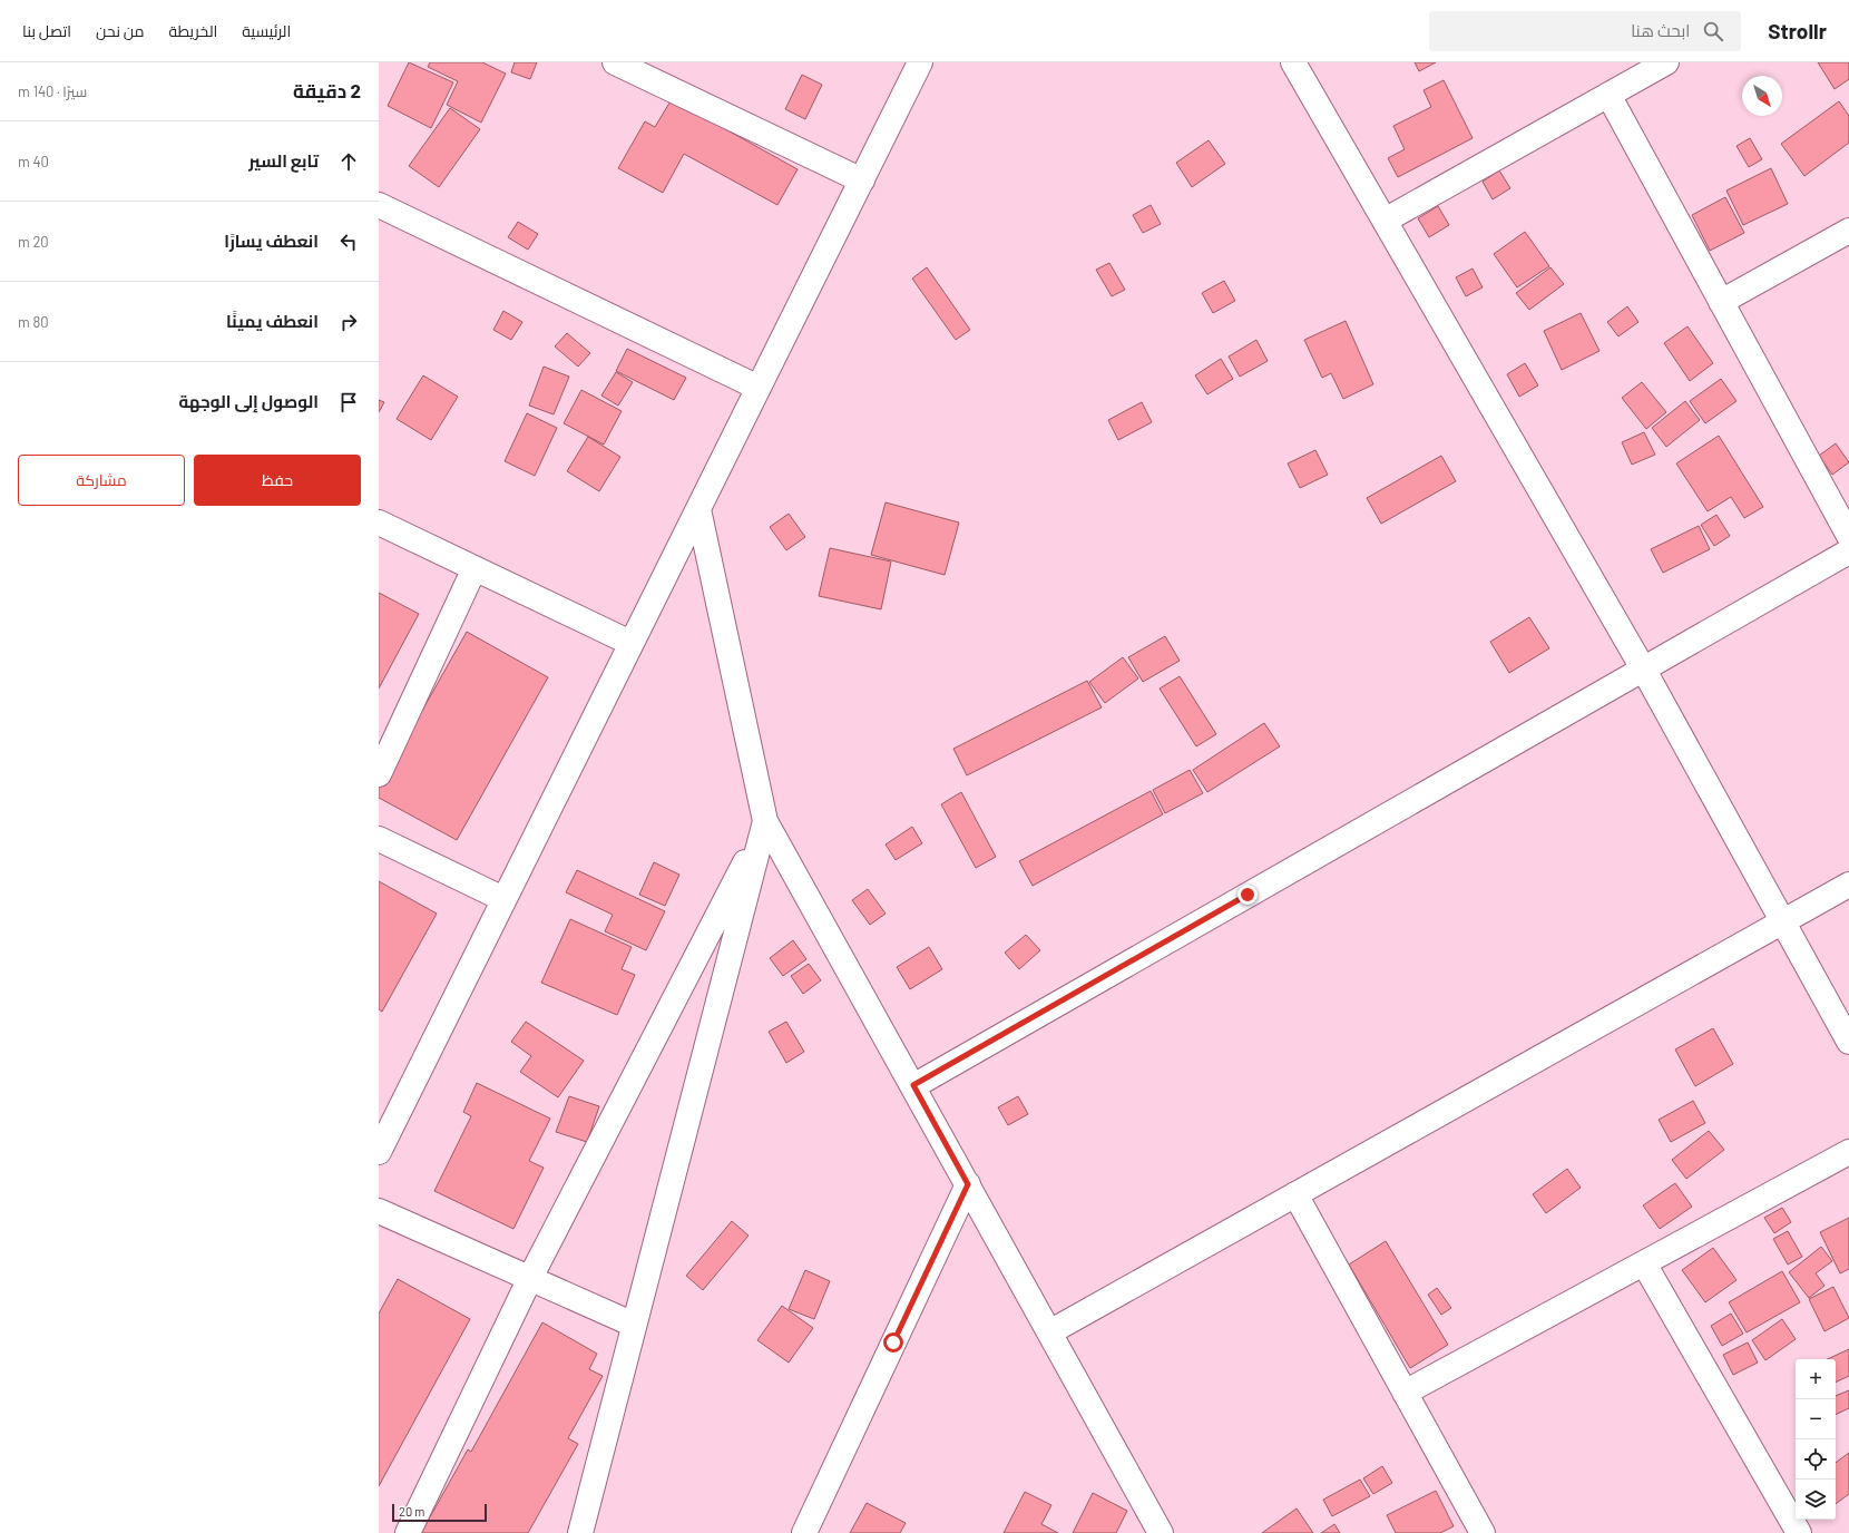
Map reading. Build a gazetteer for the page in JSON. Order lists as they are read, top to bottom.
{
  "scale_bar": "20 m",
  "north": "bottom right",
  "page": {
    "header": "Strollr",
    "search": "ابحث هنا",
    "nav": [
      "الرئيسية",
      "الخريطة",
      "من نحن",
      "اتصل بنا"
    ],
    "heading": ["2 دقيقة", "سيرًا · 140 m"],
    "list": [
      ["تابع السير", "40 m"],
      ["انعطف يسارًا", "20 m"],
      ["انعطف يمينًا", "80 m"],
      "الوصول إلى الوجهة"
    ],
    "buttons": ["حفظ", "مشاركة"],
    "map_buttons": ["+", "−"],
    "scale": "20 m"
  }
}
